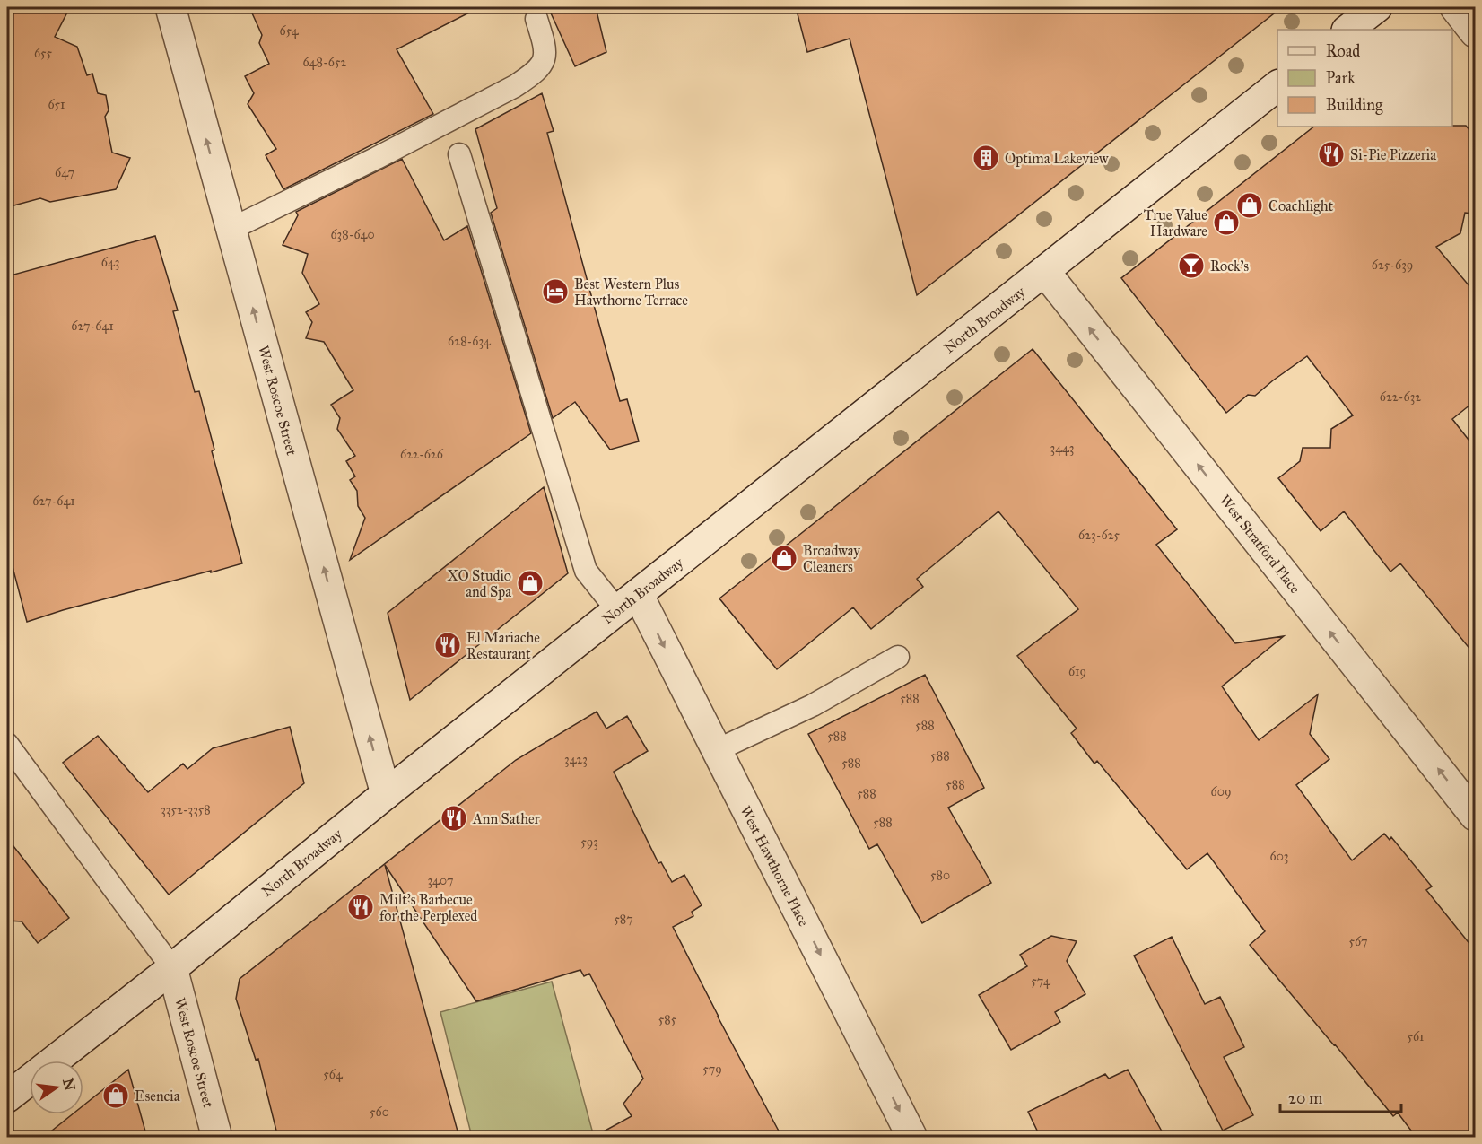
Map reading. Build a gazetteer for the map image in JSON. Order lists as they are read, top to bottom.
{
  "streets": {
    "street": [
      "North Broadway",
      "West Roscoe Street",
      "West Stratford Place",
      "West Hawthorne Place"
    ]
  },
  "crossings": [
    ["North Broadway", "West Roscoe Street"],
    ["North Broadway", "West Stratford Place"],
    ["North Broadway", "West Hawthorne Place"]
  ],
  "one_way": ["West Roscoe Street", "West Stratford Place", "West Hawthorne Place"],
  "places": {
    "restaurant": [
      "Si-Pie Pizzeria",
      "El Mariache Restaurant",
      "Ann Sather",
      "Milt's Barbecue for the Perplexed"
    ],
    "building": ["Optima Lakeview"],
    "shop": [
      "Coachlight",
      "True Value Hardware",
      "Broadway Cleaners",
      "XO Studio and Spa",
      "Esencia"
    ],
    "bar": ["Rock's"],
    "hotel": ["Best Western Plus Hawthorne Terrace"]
  },
  "house_numbers": [
    "654",
    "655",
    "648-652",
    "651",
    "647",
    "638-640",
    "643",
    "625-639",
    "627-641",
    "628-634",
    "622-632",
    "3443",
    "622-626",
    "627-641",
    "623-625",
    "619",
    "588",
    "588",
    "588",
    "588",
    "3423",
    "588",
    "588",
    "609",
    "588",
    "3352-3358",
    "588",
    "593",
    "603",
    "580",
    "3407",
    "587",
    "567",
    "574",
    "585",
    "561",
    "579",
    "564",
    "560"
  ],
  "legend": ["Road", "Park", "Building"],
  "scale_bar": "20 m",
  "north": "right"
}
